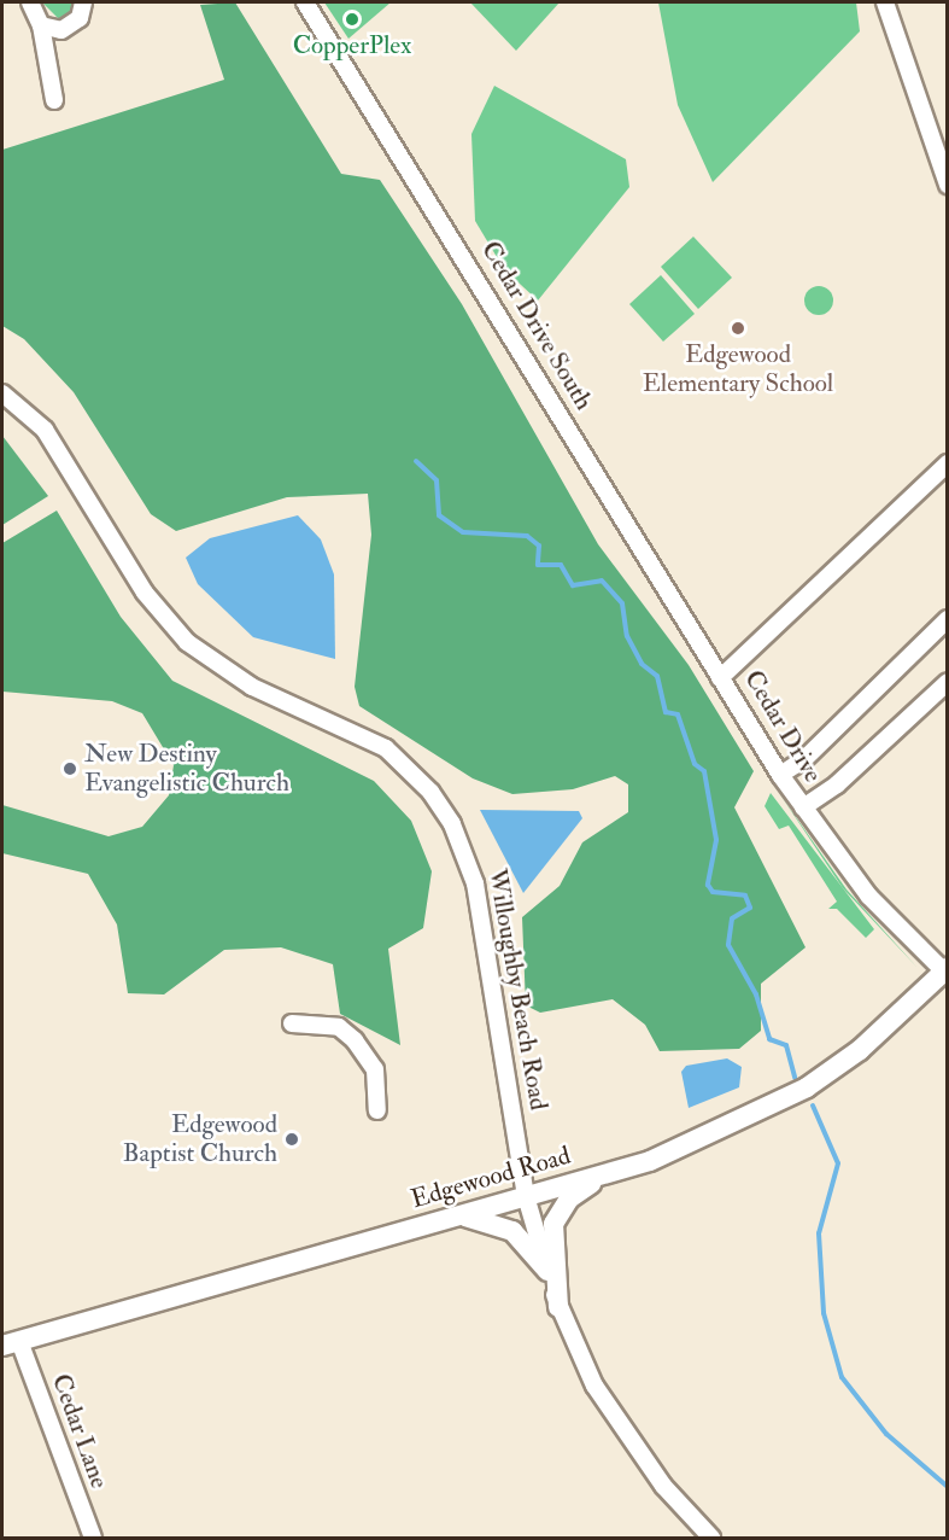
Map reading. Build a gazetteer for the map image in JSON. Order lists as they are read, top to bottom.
{
  "streets": {
    "main road": ["Edgewood Road"],
    "street": [
      "Cedar Drive South",
      "Cedar Drive",
      "Willoughby Beach Road",
      "Cedar Lane"
    ]
  },
  "crossings": [
    ["Cedar Drive South", "Cedar Drive"],
    ["Cedar Drive", "Edgewood Road"],
    ["Willoughby Beach Road", "Edgewood Road"],
    ["Edgewood Road", "Cedar Lane"]
  ],
  "places": [
    "CopperPlex",
    "Edgewood Elementary School",
    "New Destiny Evangelistic Church",
    "Edgewood Baptist Church"
  ]
}
